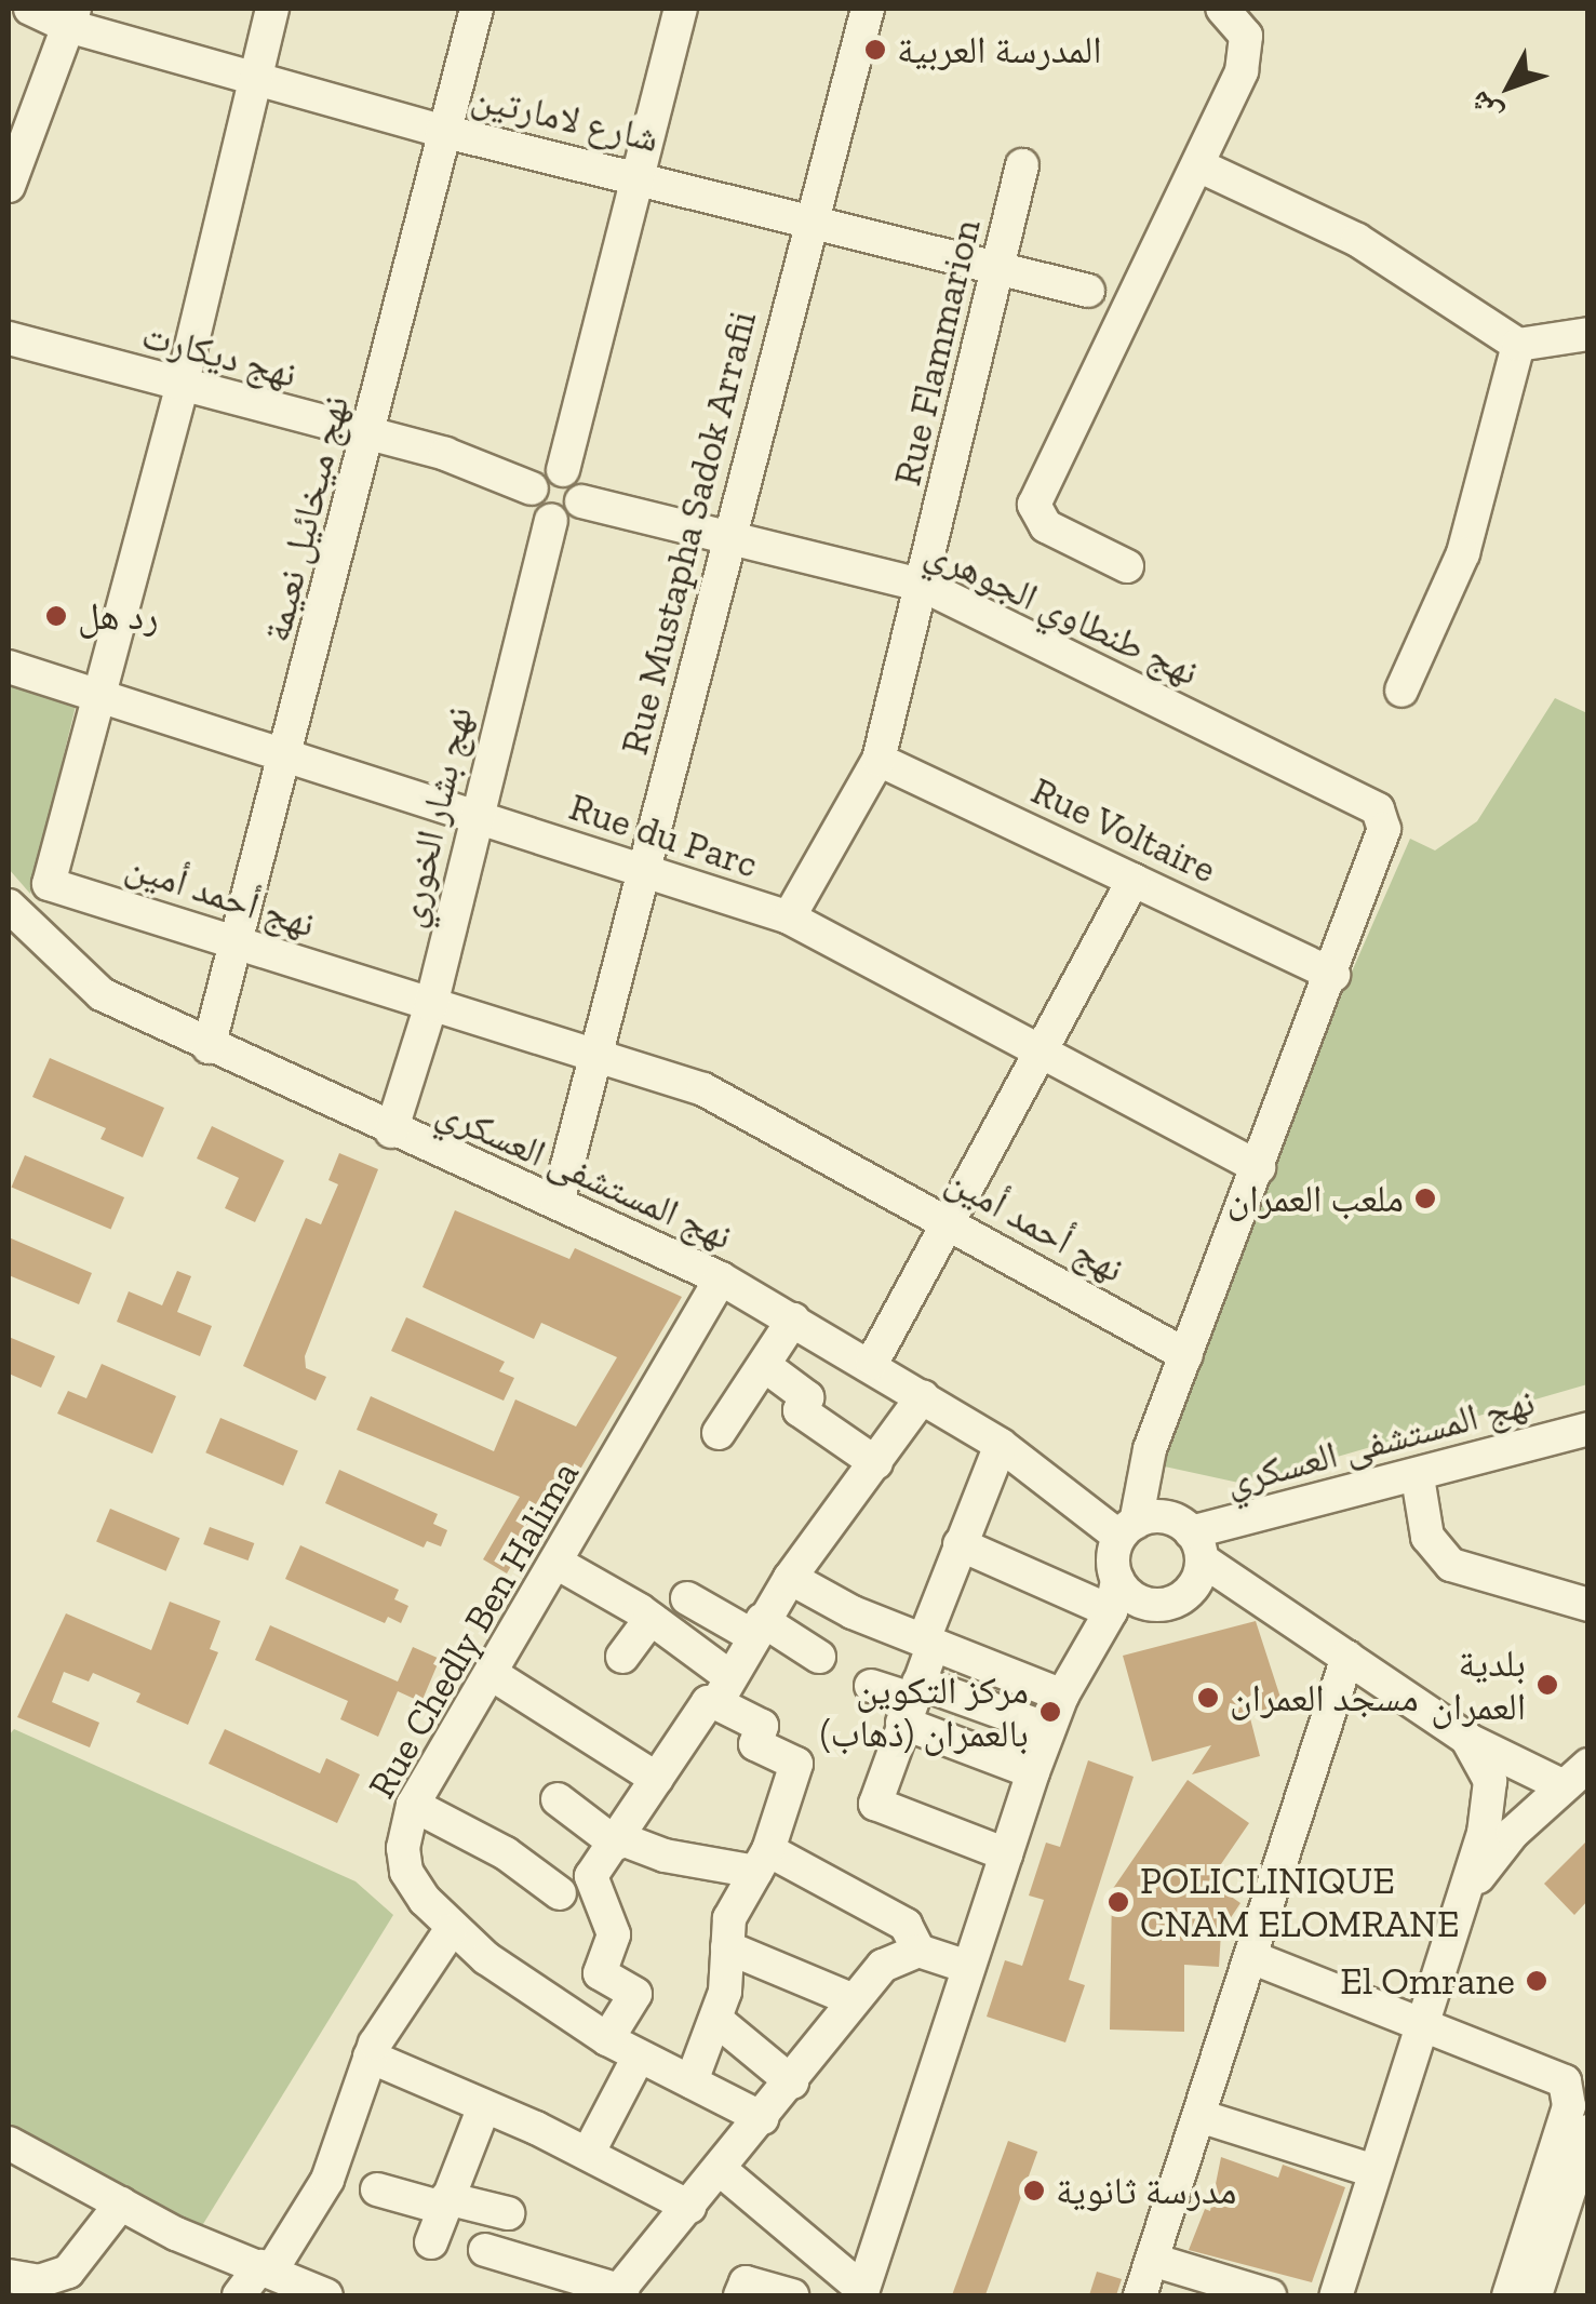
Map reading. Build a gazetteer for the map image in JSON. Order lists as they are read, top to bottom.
{
  "streets": {
    "street": [
      "شارع لامارتين",
      "Rue Flammarion",
      "نهج ديكارت",
      "نهج ميخائيل نعيمة",
      "Rue Mustapha Sadok Arrafii",
      "نهج طنطاوي الجوهري",
      "نهج بشار الخوري",
      "Rue Voltaire",
      "Rue du Parc",
      "نهج أحمد أمين",
      "نهج المستشفى العسكري",
      "Rue Chedly Ben Halima"
    ]
  },
  "crossings": [
    ["شارع لامارتين", "Rue Flammarion"],
    ["شارع لامارتين", "نهج ميخائيل نعيمة"],
    ["شارع لامارتين", "Rue Mustapha Sadok Arrafii"],
    ["شارع لامارتين", "نهج أحمد أمين"],
    ["Rue Flammarion", "نهج طنطاوي الجوهري"],
    ["Rue Flammarion", "Rue Voltaire"],
    ["Rue Flammarion", "Rue du Parc"],
    ["نهج ديكارت", "نهج ميخائيل نعيمة"],
    ["نهج ديكارت", "نهج طنطاوي الجوهري"],
    ["نهج ديكارت", "نهج بشار الخوري"],
    ["نهج ديكارت", "نهج أحمد أمين"],
    ["نهج ميخائيل نعيمة", "Rue du Parc"],
    ["نهج ميخائيل نعيمة", "نهج أحمد أمين"],
    ["نهج ميخائيل نعيمة", "نهج المستشفى العسكري"],
    ["Rue Mustapha Sadok Arrafii", "نهج طنطاوي الجوهري"],
    ["Rue Mustapha Sadok Arrafii", "Rue du Parc"],
    ["Rue Mustapha Sadok Arrafii", "نهج أحمد أمين"],
    ["Rue Mustapha Sadok Arrafii", "نهج المستشفى العسكري"],
    ["نهج طنطاوي الجوهري", "نهج بشار الخوري"],
    ["نهج طنطاوي الجوهري", "Rue Voltaire"],
    ["نهج بشار الخوري", "Rue du Parc"],
    ["نهج بشار الخوري", "نهج أحمد أمين"],
    ["نهج بشار الخوري", "نهج المستشفى العسكري"],
    ["Rue du Parc", "نهج أحمد أمين"],
    ["نهج المستشفى العسكري", "Rue Chedly Ben Halima"]
  ],
  "places": [
    "المدرسة العربية",
    "رد هل",
    "ملعب العمران",
    "بلدية العمران",
    "مسجد العمران",
    "مركز التكوين بالعمران (ذهاب)",
    "POLICLINIQUE CNAM ELOMRANE",
    "El Omrane",
    "مدرسة ثانوية"
  ],
  "north": "bottom left"
}
